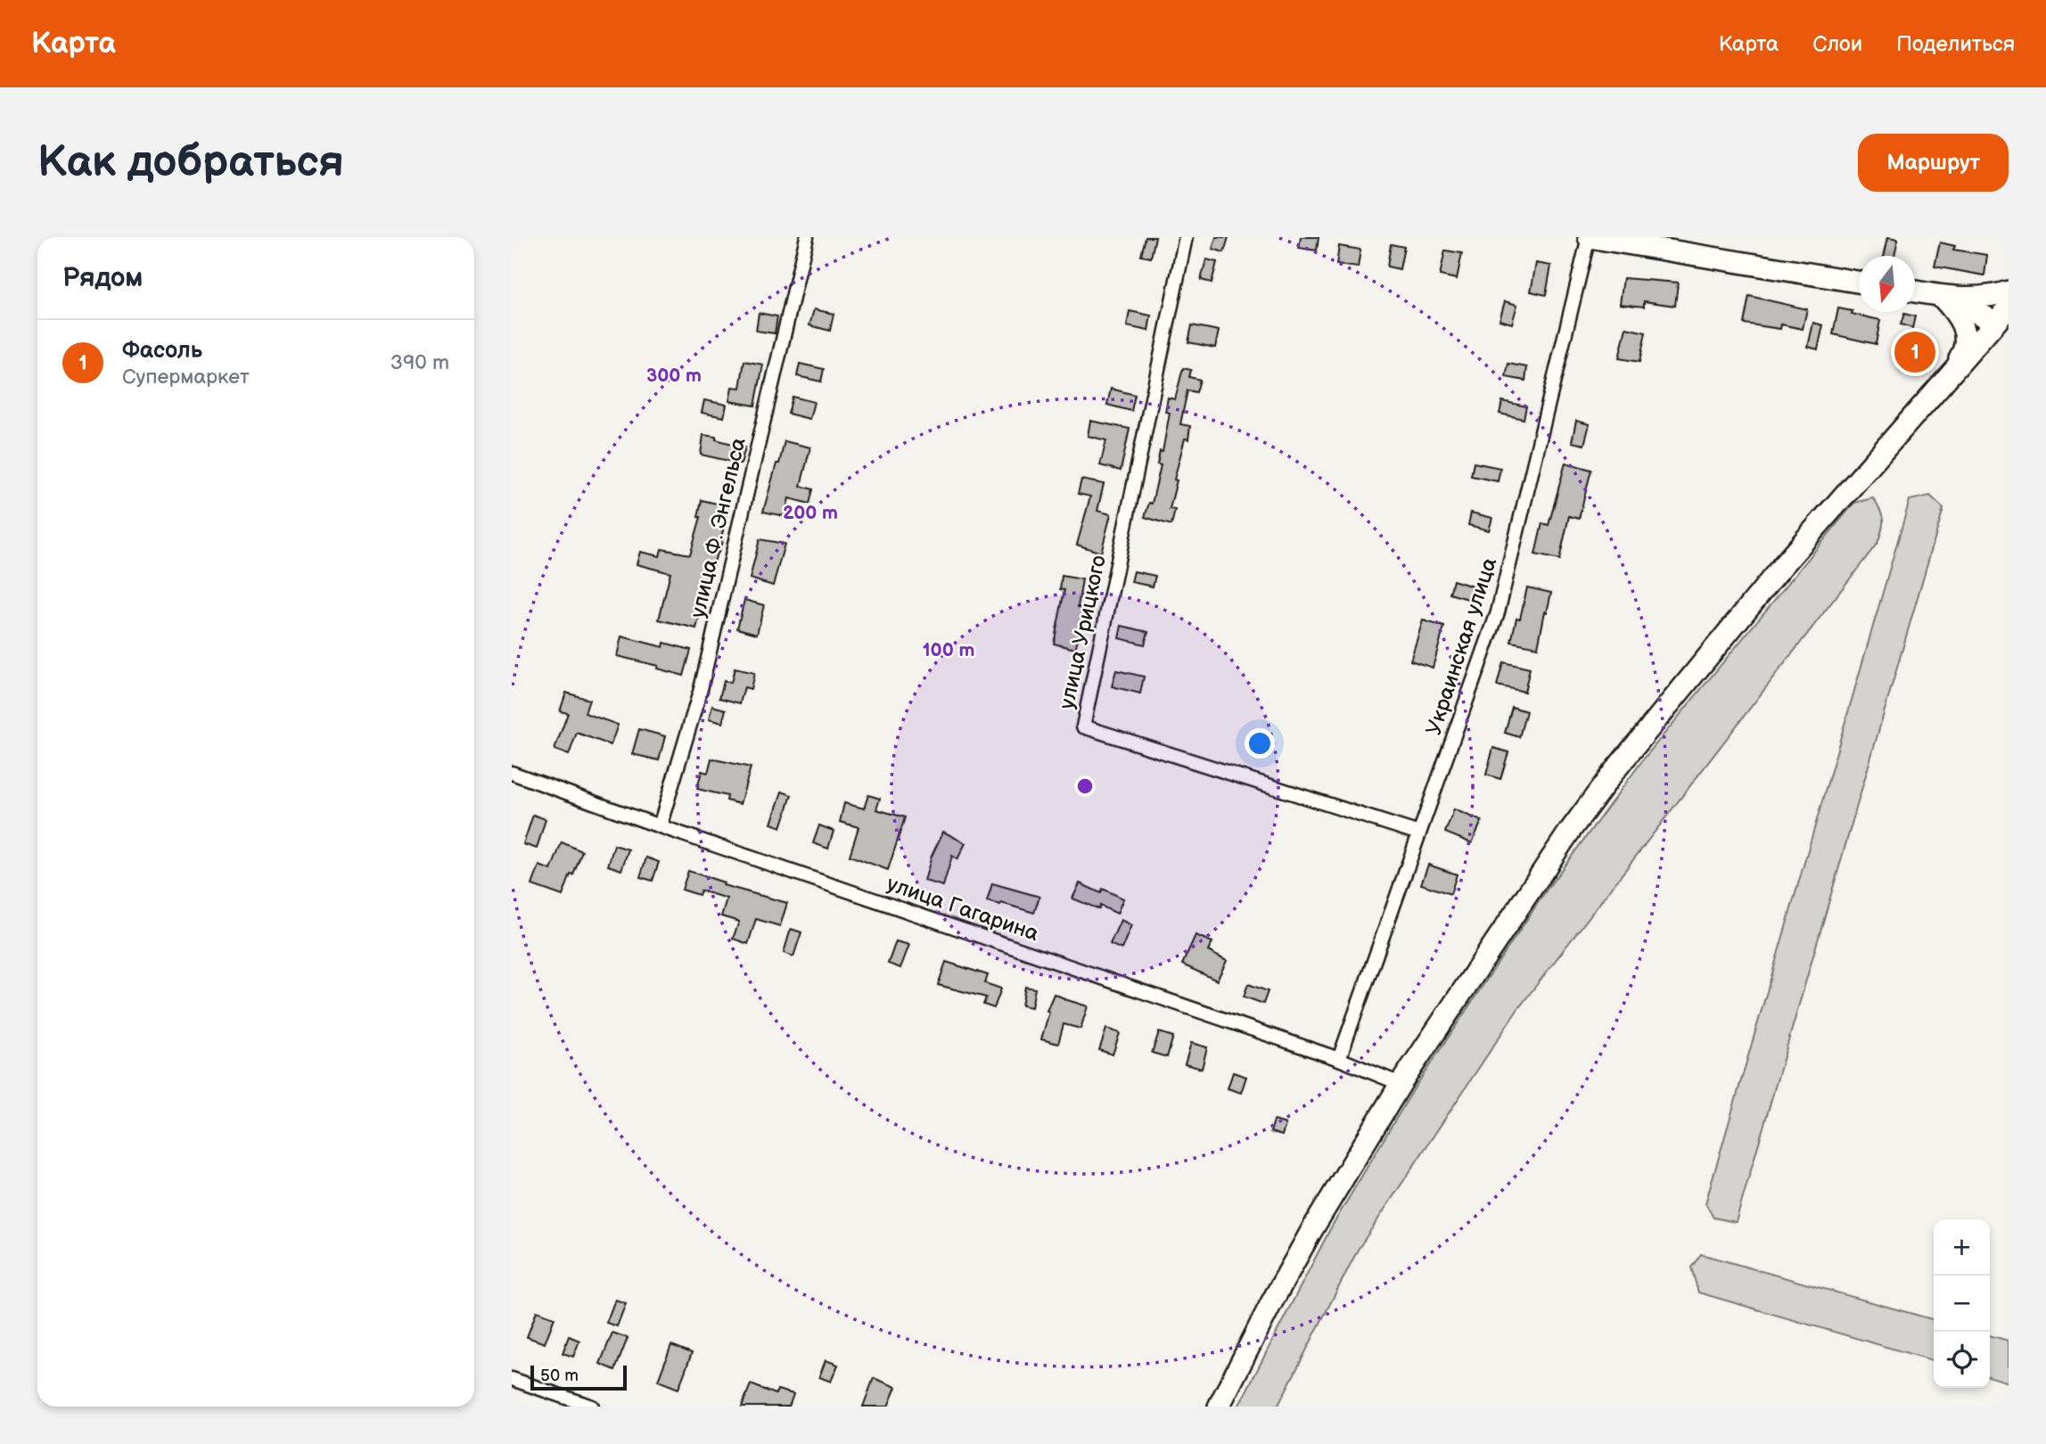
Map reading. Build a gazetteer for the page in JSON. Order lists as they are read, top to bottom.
{
  "streets": {
    "street": [
      "улица Ф. Энгельса",
      "улица Урицкого",
      "Украинская улица",
      "улица Гагарина"
    ]
  },
  "crossings": [
    ["улица Ф. Энгельса", "улица Гагарина"],
    ["улица Урицкого", "Украинская улица"],
    ["Украинская улица", "улица Гагарина"]
  ],
  "scale_bar": "50 m",
  "north": "bottom",
  "page": {
    "header": "Карта",
    "nav": ["Карта", "Слои", "Поделиться"],
    "buttons": "Маршрут",
    "title": "Как добраться",
    "heading": "Рядом",
    "list": [
      {
        "mark": "1",
        "name": "Фасоль",
        "note": "Супермаркет",
        "value": "390 m"
      }
    ],
    "pins": "1",
    "map_buttons": ["+", "−"],
    "scale": "50 m"
  },
  "rings": ["300 m", "200 m", "100 m"]
}
